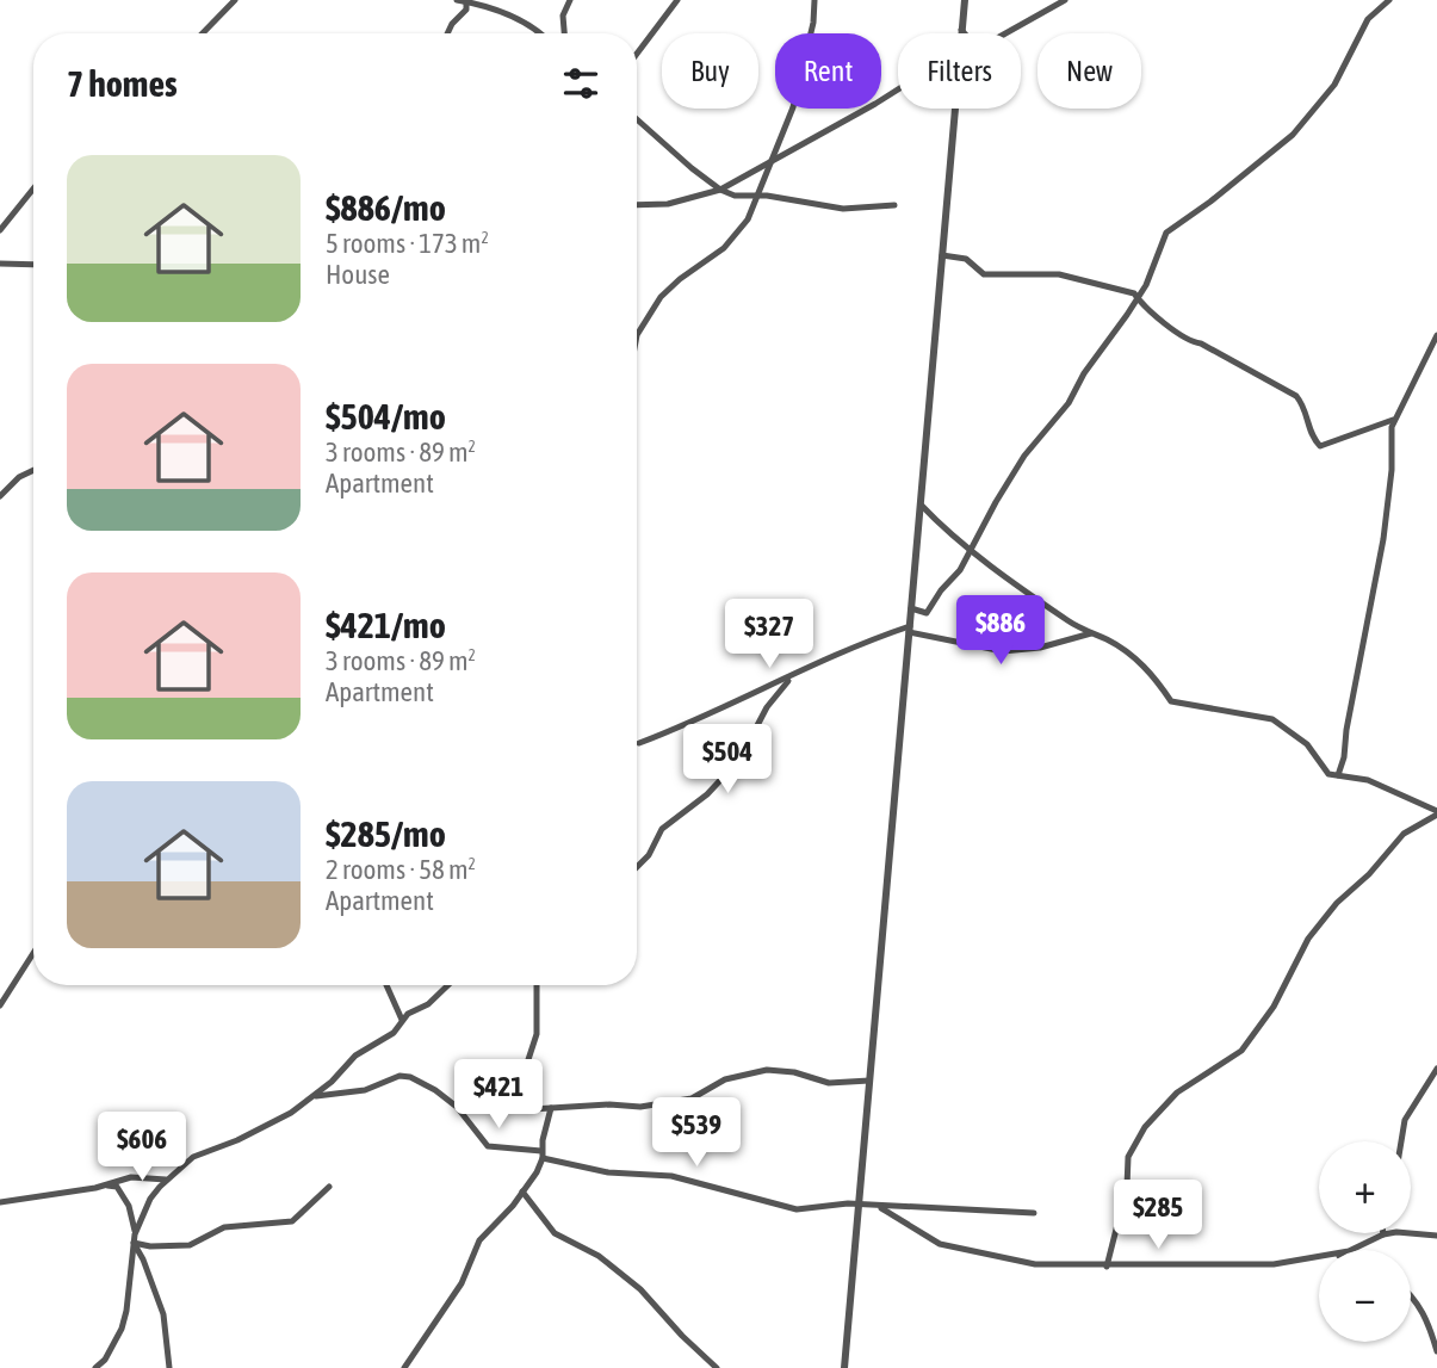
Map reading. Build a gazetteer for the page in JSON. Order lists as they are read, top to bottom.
{
  "page": {
    "chip": [
      "Buy",
      "Rent",
      "Filters",
      "New"
    ],
    "heading": "7 homes",
    "list": [
      {
        "name": "$886/mo",
        "note": "5 rooms · 173 m² · House"
      },
      {
        "name": "$504/mo",
        "note": "3 rooms · 89 m² · Apartment"
      },
      {
        "name": "$421/mo",
        "note": "3 rooms · 89 m² · Apartment"
      },
      {
        "name": "$285/mo",
        "note": "2 rooms · 58 m² · Apartment"
      }
    ],
    "price": [
      "$886",
      "$327",
      "$504",
      "$421",
      "$539",
      "$606",
      "$285"
    ],
    "map_buttons": ["+", "−"]
  }
}
